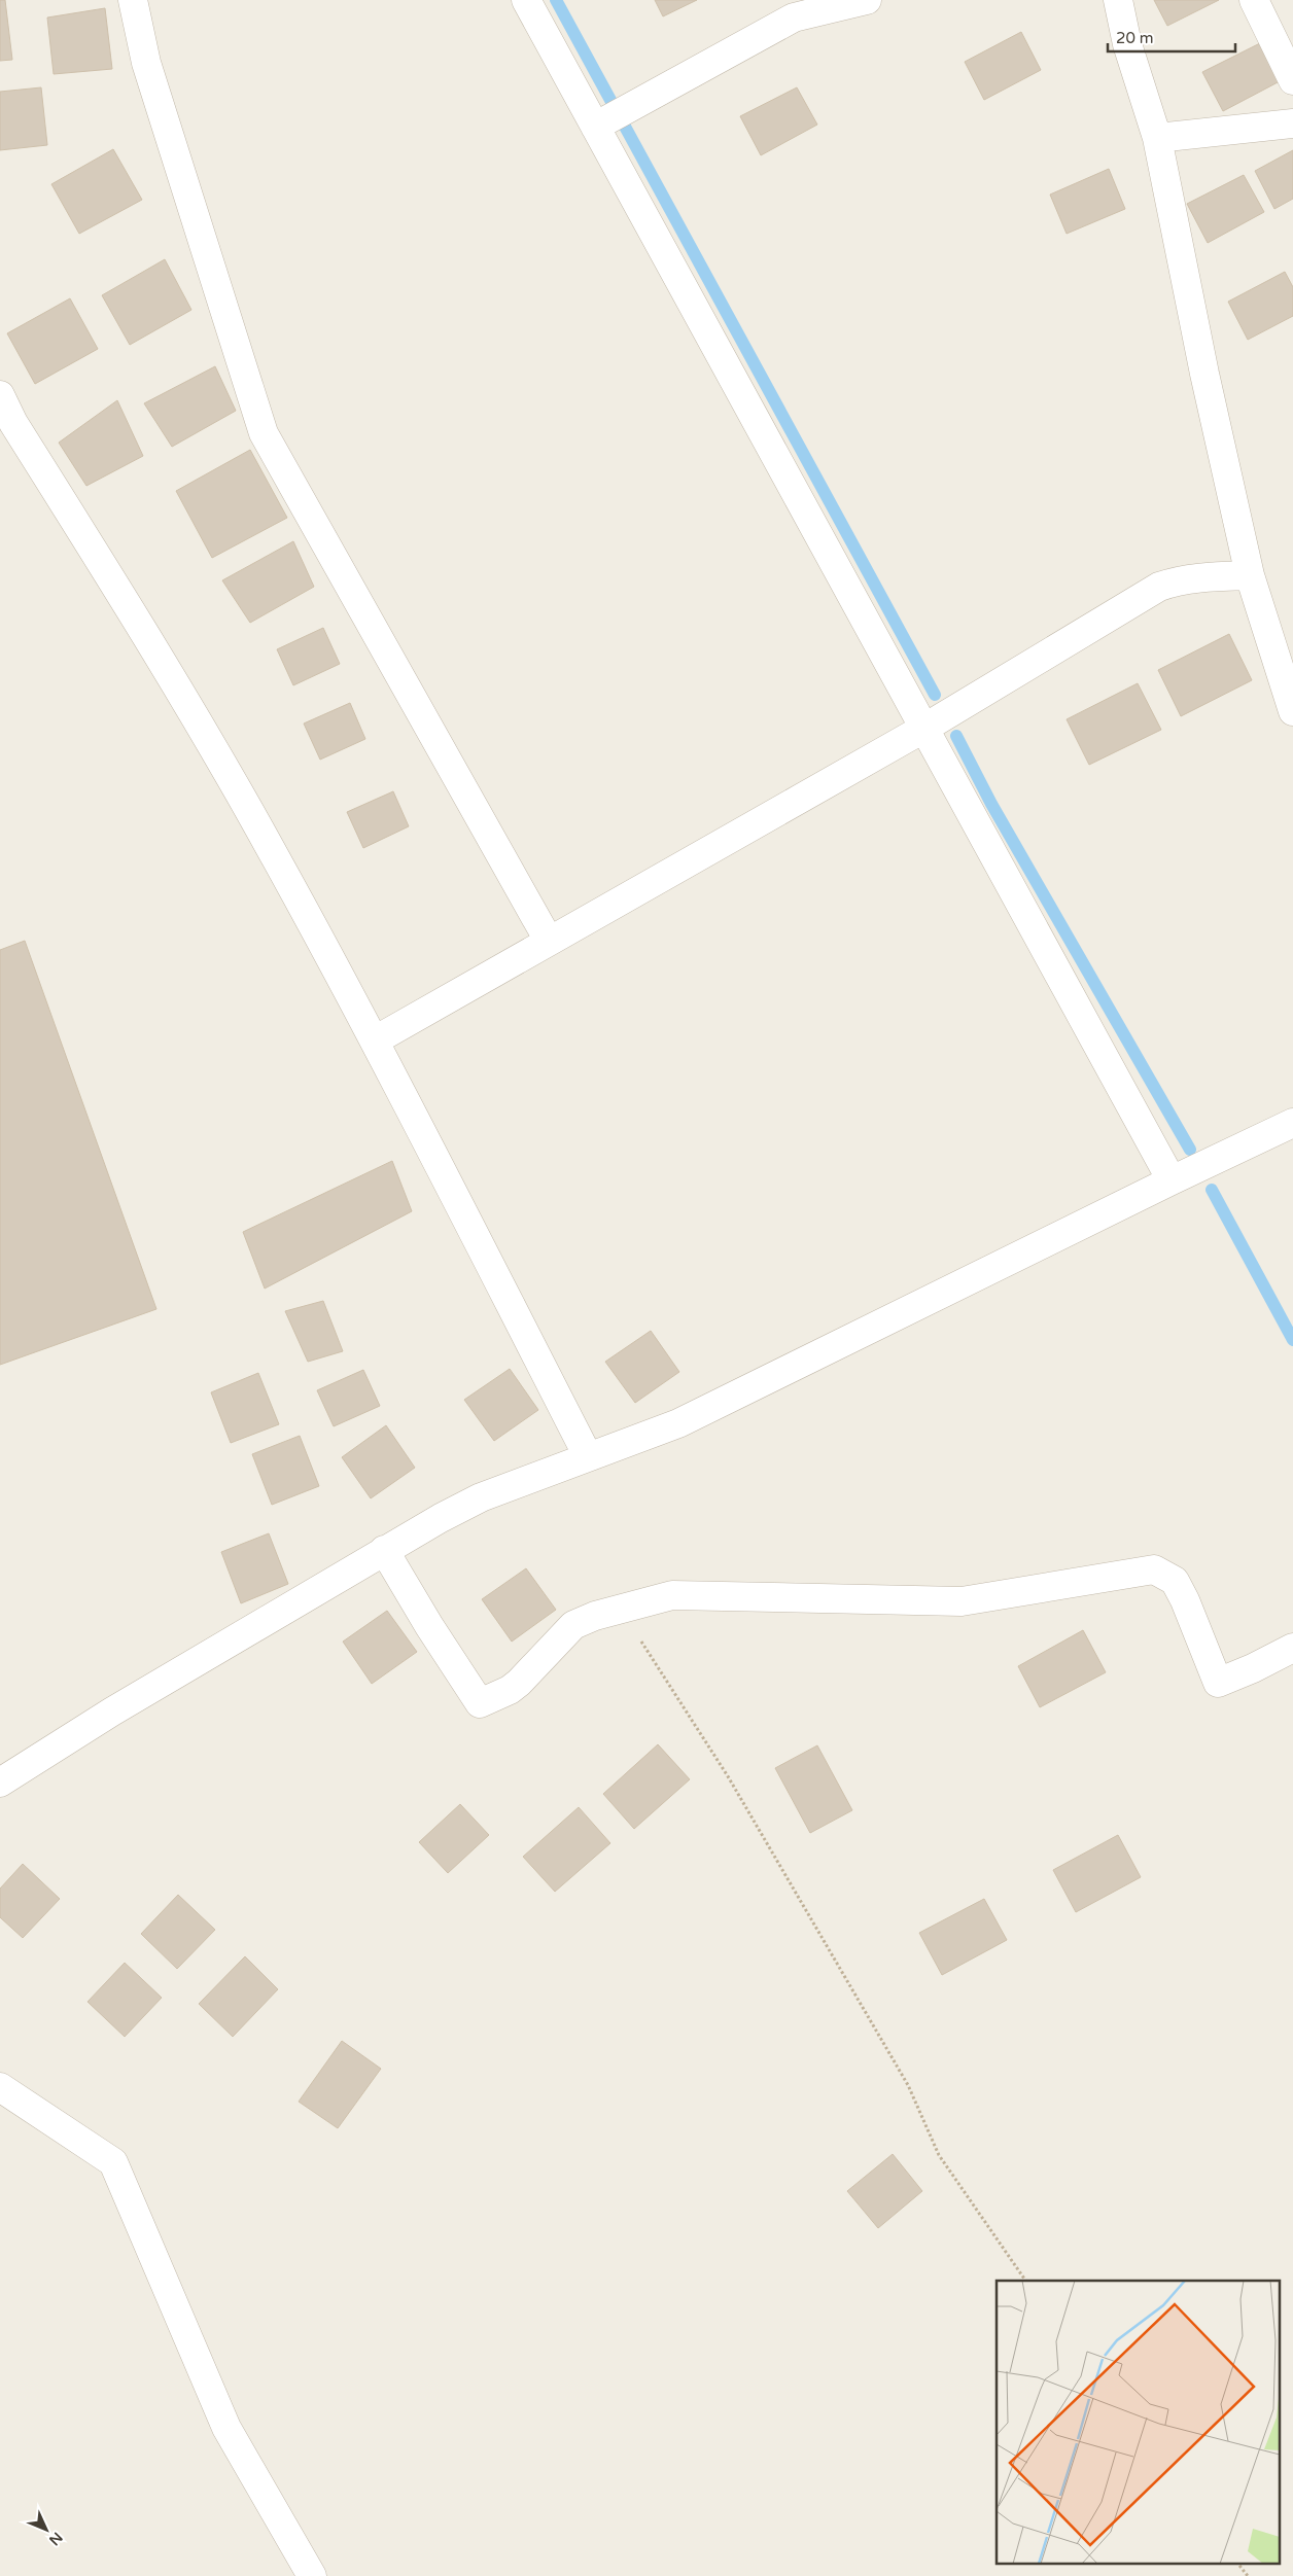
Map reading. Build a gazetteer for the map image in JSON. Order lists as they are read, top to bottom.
{
  "scale_bar": "20 m",
  "north": "bottom right"
}
